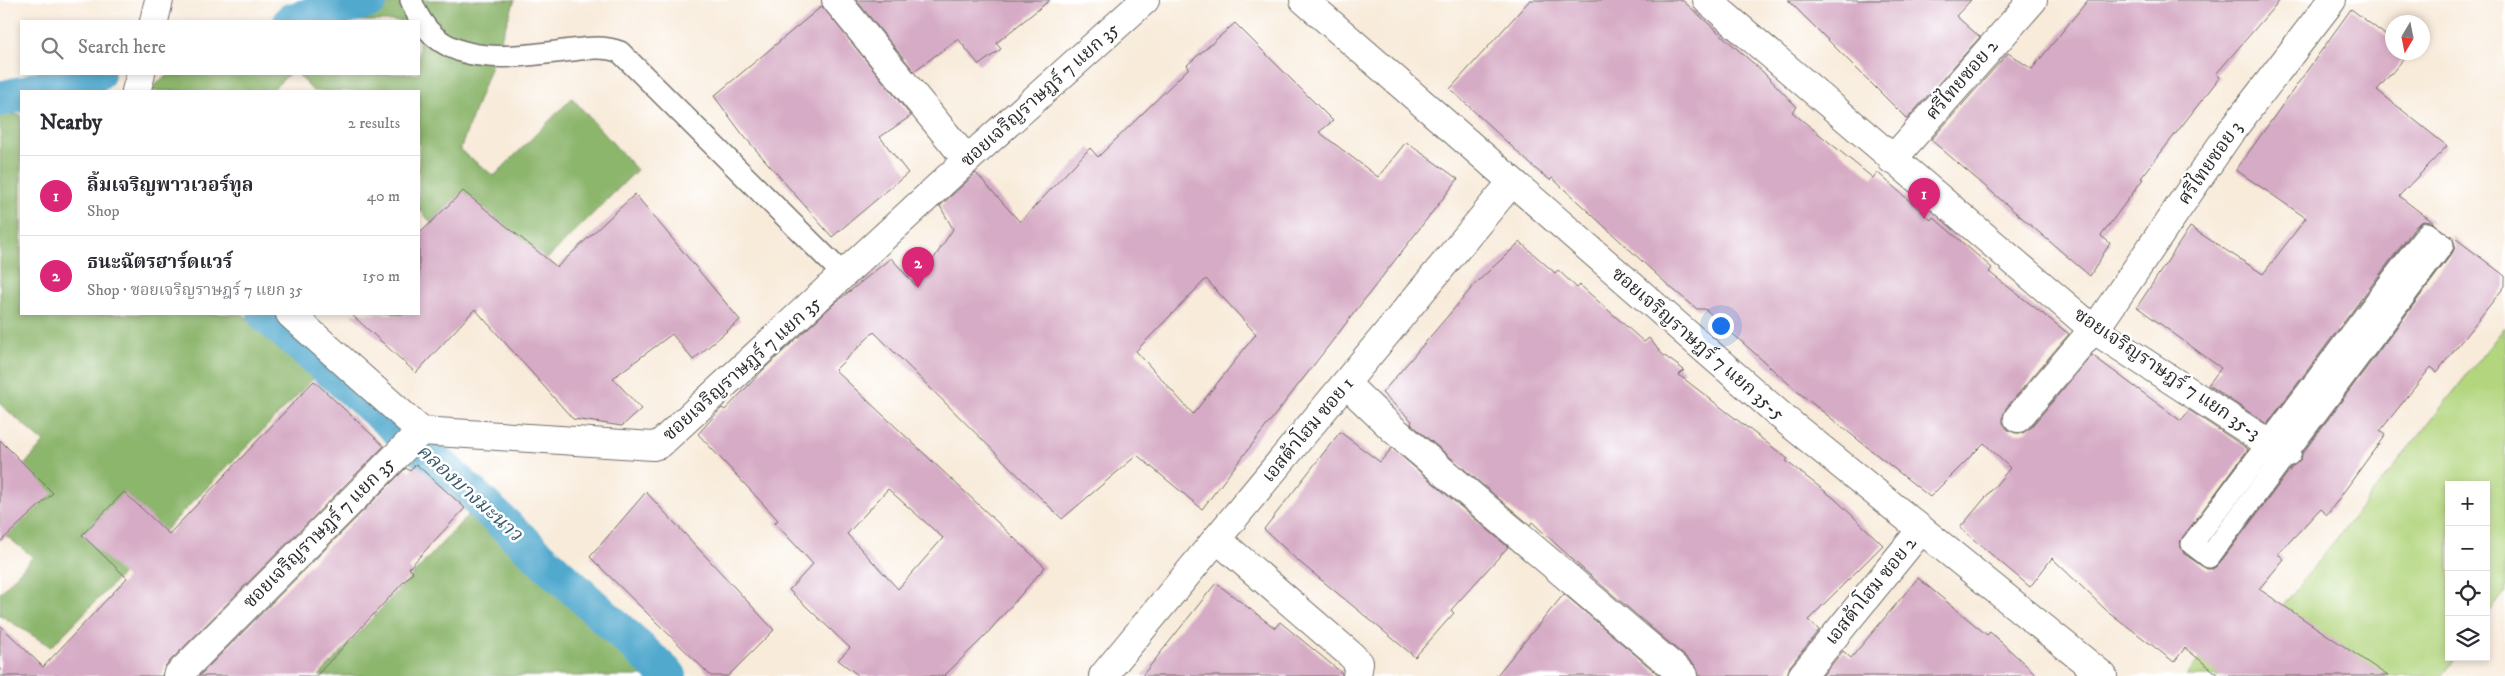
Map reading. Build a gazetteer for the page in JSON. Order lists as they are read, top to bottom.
{
  "streets": {
    "street": [
      "ศรีไทยซอย 2",
      "ซอยเจริญราษฎร์ 7 แยก 35",
      "ศรีไทยซอย 3",
      "ซอยเจริญราษฎร์ 7 แยก 35-5",
      "ซอยเจริญราษฎร์ 7 แยก 35-3",
      "เอสต้าโฮม ซอย 1",
      "เอสต้าโฮม ซอย 2"
    ]
  },
  "crossings": [
    ["ศรีไทยซอย 2", "ซอยเจริญราษฎร์ 7 แยก 35-3"],
    ["ศรีไทยซอย 3", "ซอยเจริญราษฎร์ 7 แยก 35-3"],
    ["ซอยเจริญราษฎร์ 7 แยก 35-5", "เอสต้าโฮม ซอย 1"],
    ["ซอยเจริญราษฎร์ 7 แยก 35-5", "เอสต้าโฮม ซอย 2"]
  ],
  "water": ["คลองบางมะนาว"],
  "north": "bottom",
  "page": {
    "search": "Search here",
    "heading": ["Nearby", "2 results"],
    "list": [
      {
        "mark": "1",
        "name": "ลิ้มเจริญพาวเวอร์ทูล",
        "note": "Shop",
        "value": "40 m"
      },
      {
        "mark": "2",
        "name": "ธนะฉัตรฮาร์ดแวร์",
        "note": "Shop · ซอยเจริญราษฎร์ 7 แยก 35",
        "value": "150 m"
      }
    ],
    "pins": ["1", "2"],
    "map_buttons": ["+", "−"]
  }
}
